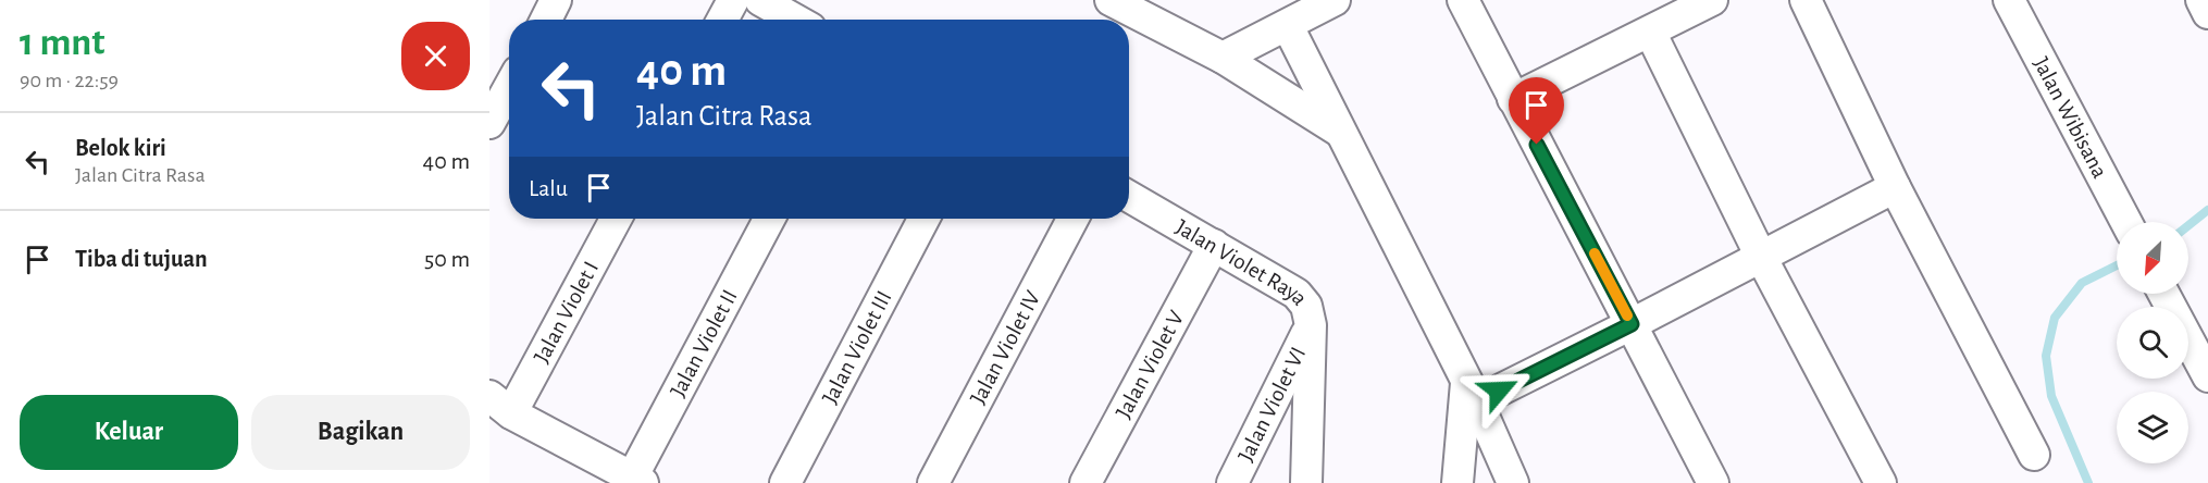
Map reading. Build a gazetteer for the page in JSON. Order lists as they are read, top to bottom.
{
  "streets": {
    "street": [
      "Jalan Wibisana",
      "Jalan Violet Raya",
      "Jalan Violet I",
      "Jalan Violet II",
      "Jalan Violet III",
      "Jalan Violet IV",
      "Jalan Violet V",
      "Jalan Violet VI"
    ]
  },
  "crossings": [
    ["Jalan Violet Raya", "Jalan Violet V"],
    ["Jalan Violet Raya", "Jalan Violet VI"]
  ],
  "north": "bottom left",
  "page": {
    "heading": ["1 mnt", "90 m · 22:59"],
    "turn": ["40 m", "Jalan Citra Rasa"],
    "list": [
      {
        "name": "Belok kiri",
        "note": "Jalan Citra Rasa",
        "value": "40 m"
      },
      {
        "name": "Tiba di tujuan",
        "value": "50 m"
      }
    ],
    "then": "Lalu",
    "buttons": ["Keluar", "Bagikan"]
  }
}
